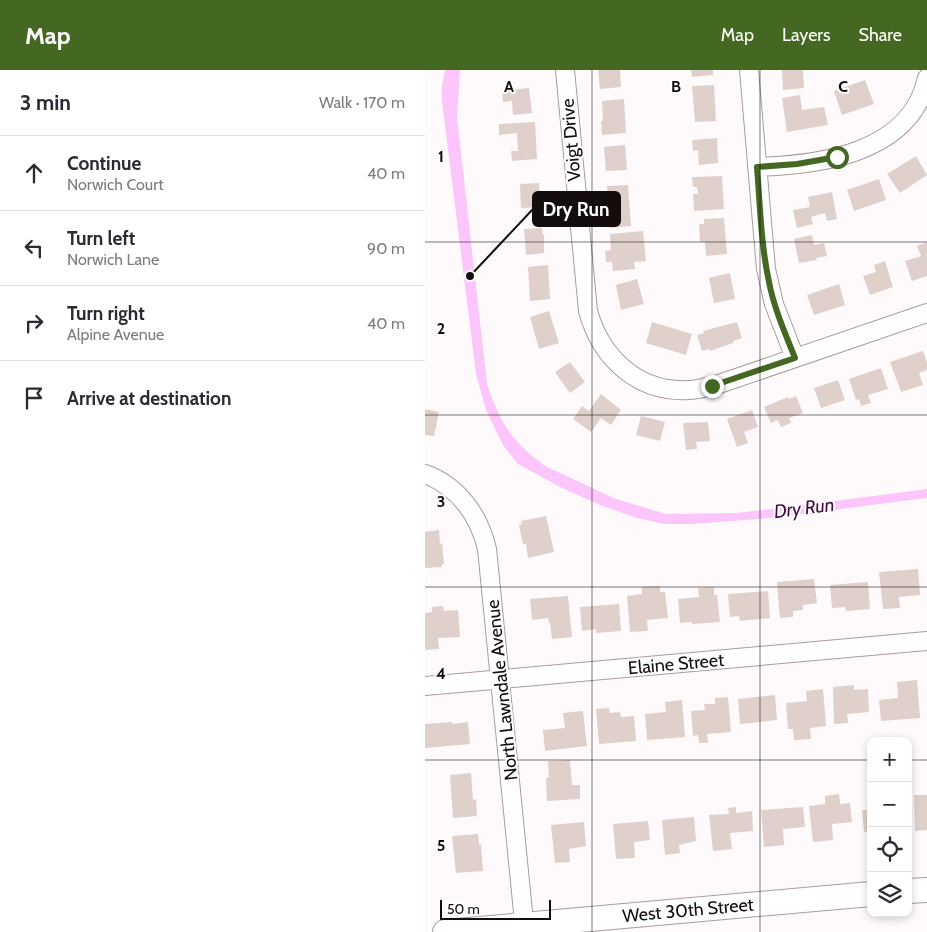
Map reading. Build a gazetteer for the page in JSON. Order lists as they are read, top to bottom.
{
  "streets": {
    "street": [
      "Voigt Drive",
      "Elaine Street",
      "North Lawndale Avenue",
      "West 30th Street"
    ]
  },
  "crossings": [
    ["Elaine Street", "North Lawndale Avenue"],
    ["North Lawndale Avenue", "West 30th Street"]
  ],
  "water": ["Dry Run"],
  "places": ["Dry Run"],
  "scale_bar": "50 m",
  "page": {
    "header": "Map",
    "nav": ["Map", "Layers", "Share"],
    "heading": ["3 min", "Walk · 170 m"],
    "list": [
      ["Continue", "Norwich Court", "40 m"],
      ["Turn left", "Norwich Lane", "90 m"],
      ["Turn right", "Alpine Avenue", "40 m"],
      "Arrive at destination"
    ],
    "map_buttons": ["+", "−"],
    "scale": "50 m"
  },
  "grid": {
    "columns": ["A", "B", "C"],
    "rows": [
      "1",
      "2",
      "3",
      "4",
      "5"
    ]
  }
}
